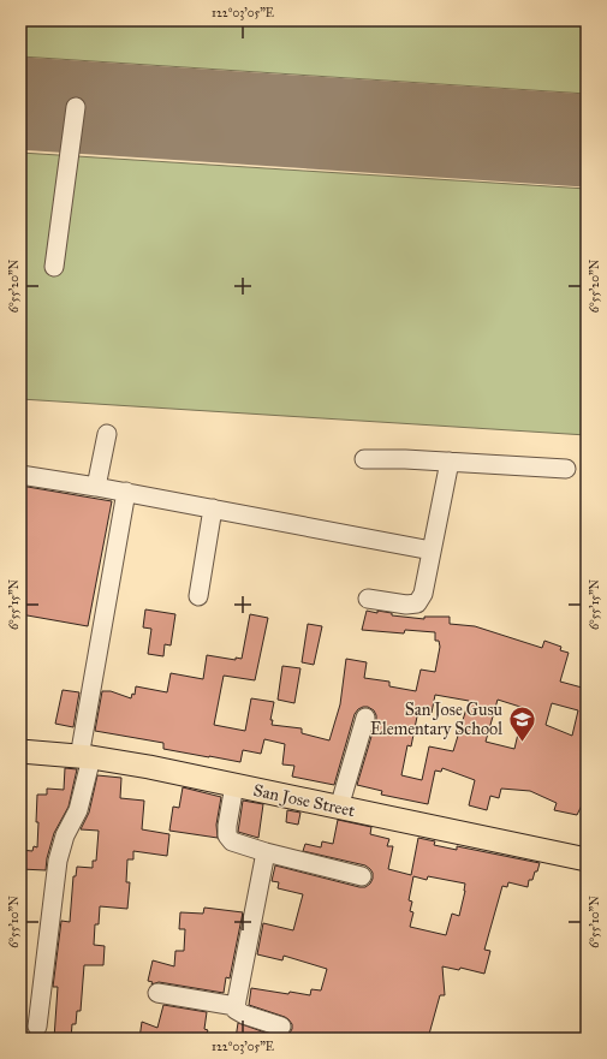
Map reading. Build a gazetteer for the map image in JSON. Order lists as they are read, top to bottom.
{
  "streets": {
    "main road": ["San Jose Street"]
  },
  "places": {
    "school or university": ["San Jose Gusu Elementary School"]
  },
  "coordinates": [
    "122°03'05\"E",
    "6°55'20\"N",
    "6°55'15\"N",
    "6°55'10\"N"
  ]
}
